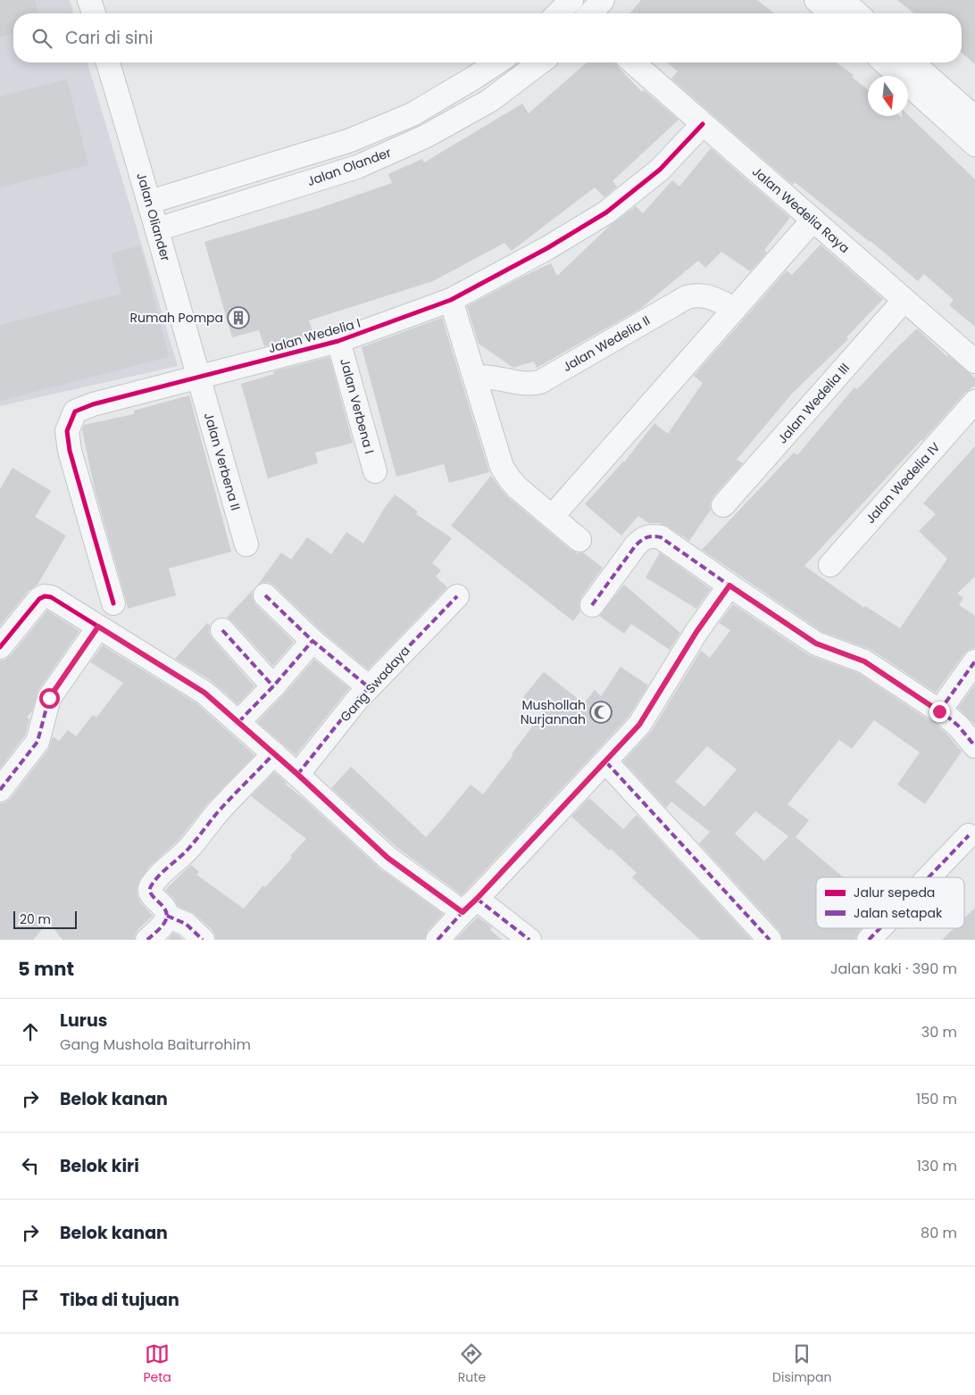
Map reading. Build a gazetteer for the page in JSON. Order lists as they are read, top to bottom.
{
  "streets": {
    "street": [
      "Jalan Olander",
      "Jalan Wedelia Raya",
      "Jalan Oliander",
      "Jalan Wedelia I",
      "Jalan Wedelia II",
      "Jalan Wedelia III",
      "Jalan Verbena I",
      "Jalan Verbena II",
      "Jalan Wedelia IV",
      "Gang Swadaya"
    ]
  },
  "crossings": [
    ["Jalan Olander", "Jalan Oliander"],
    ["Jalan Wedelia Raya", "Jalan Wedelia I"],
    ["Jalan Wedelia Raya", "Jalan Wedelia III"],
    ["Jalan Oliander", "Jalan Wedelia I"],
    ["Jalan Oliander", "Jalan Verbena II"],
    ["Jalan Wedelia I", "Jalan Verbena I"],
    ["Jalan Wedelia I", "Jalan Verbena II"]
  ],
  "places": {
    "building": ["Rumah Pompa"],
    "mosque": ["Mushollah Nurjannah"]
  },
  "legend": ["Jalur sepeda", "Jalan setapak"],
  "scale_bar": "20 m",
  "north": "bottom",
  "page": {
    "search": "Cari di sini",
    "scale": "20 m",
    "heading": ["5 mnt", "Jalan kaki · 390 m"],
    "list": [
      ["Lurus", "Gang Mushola Baiturrohim", "30 m"],
      ["Belok kanan", "150 m"],
      ["Belok kiri", "130 m"],
      ["Belok kanan", "80 m"],
      "Tiba di tujuan"
    ],
    "nav": ["Peta", "Rute", "Disimpan"]
  }
}
